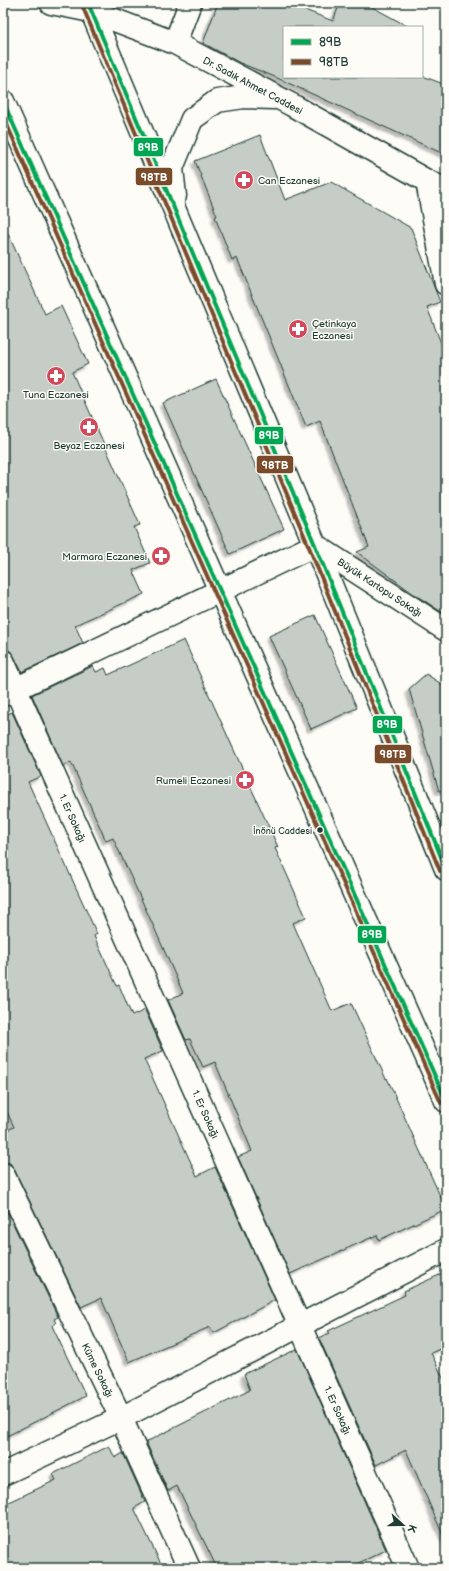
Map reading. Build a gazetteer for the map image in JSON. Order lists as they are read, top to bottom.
{
  "streets": {
    "street": [
      "Dr. Sadık Ahmet Caddesi",
      "Büyük Kartopu Sokağı",
      "1. Er Sokağı",
      "Küme Sokağı"
    ]
  },
  "places": {
    "pharmacy": [
      "Can Eczanesi",
      "Çetinkaya Eczanesi",
      "Tuna Eczanesi",
      "Beyaz Eczanesi",
      "Marmara Eczanesi",
      "Rumeli Eczanesi"
    ],
    "other": ["İnönü Caddesi"]
  },
  "lines": ["transit line 89B", "transit line 98TB"],
  "legend": ["89B", "98TB"],
  "north": "right"
}
